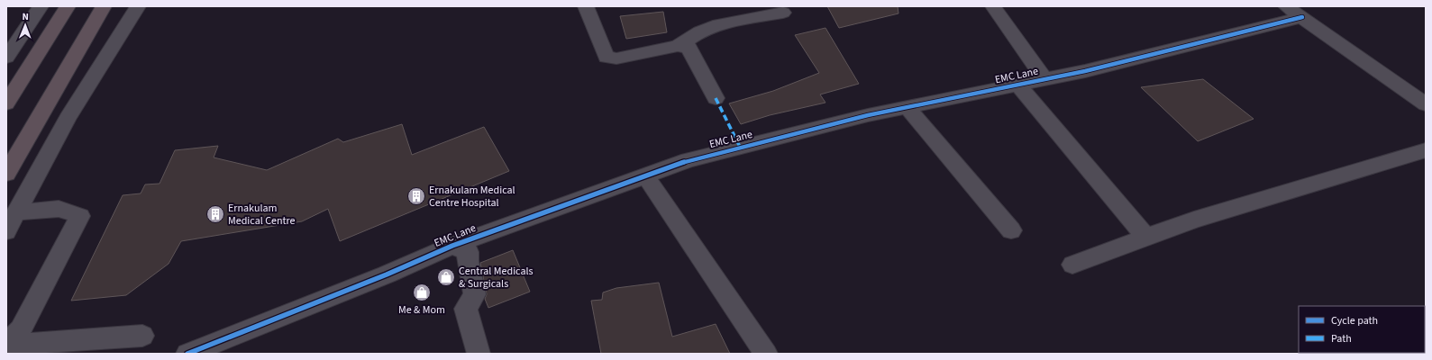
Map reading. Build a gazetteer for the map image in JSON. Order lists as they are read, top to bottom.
{
  "streets": {
    "street": ["EMC Lane"]
  },
  "places": {
    "building": ["Ernakulam Medical Centre Hospital", "Ernakulam Medical Centre"],
    "shop": ["Central Medicals & Surgicals", "Me & Mom"]
  },
  "legend": ["Cycle path", "Path"],
  "north": "top"
}
